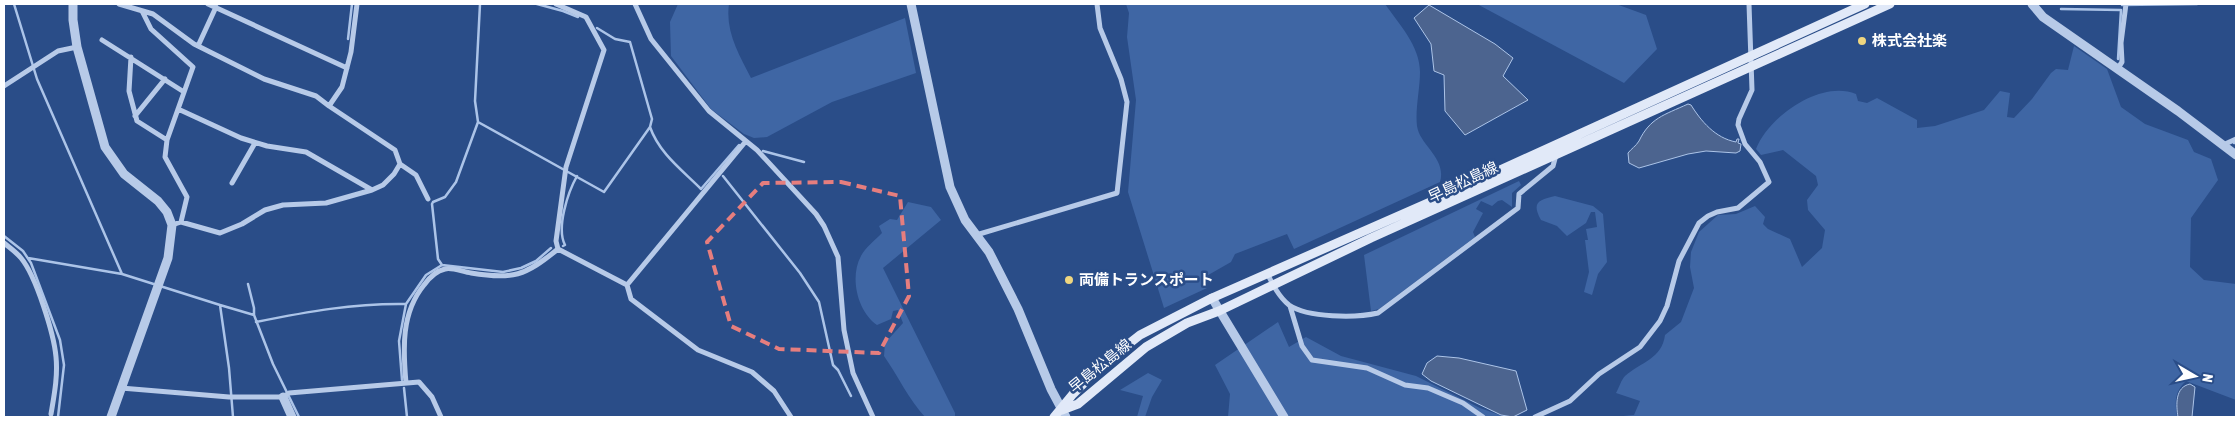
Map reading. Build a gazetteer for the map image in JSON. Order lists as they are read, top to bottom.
{
  "streets": {
    "main road": ["早島松島線"]
  },
  "places": ["株式会社楽", "両備トランスポート"],
  "north": "right"
}
